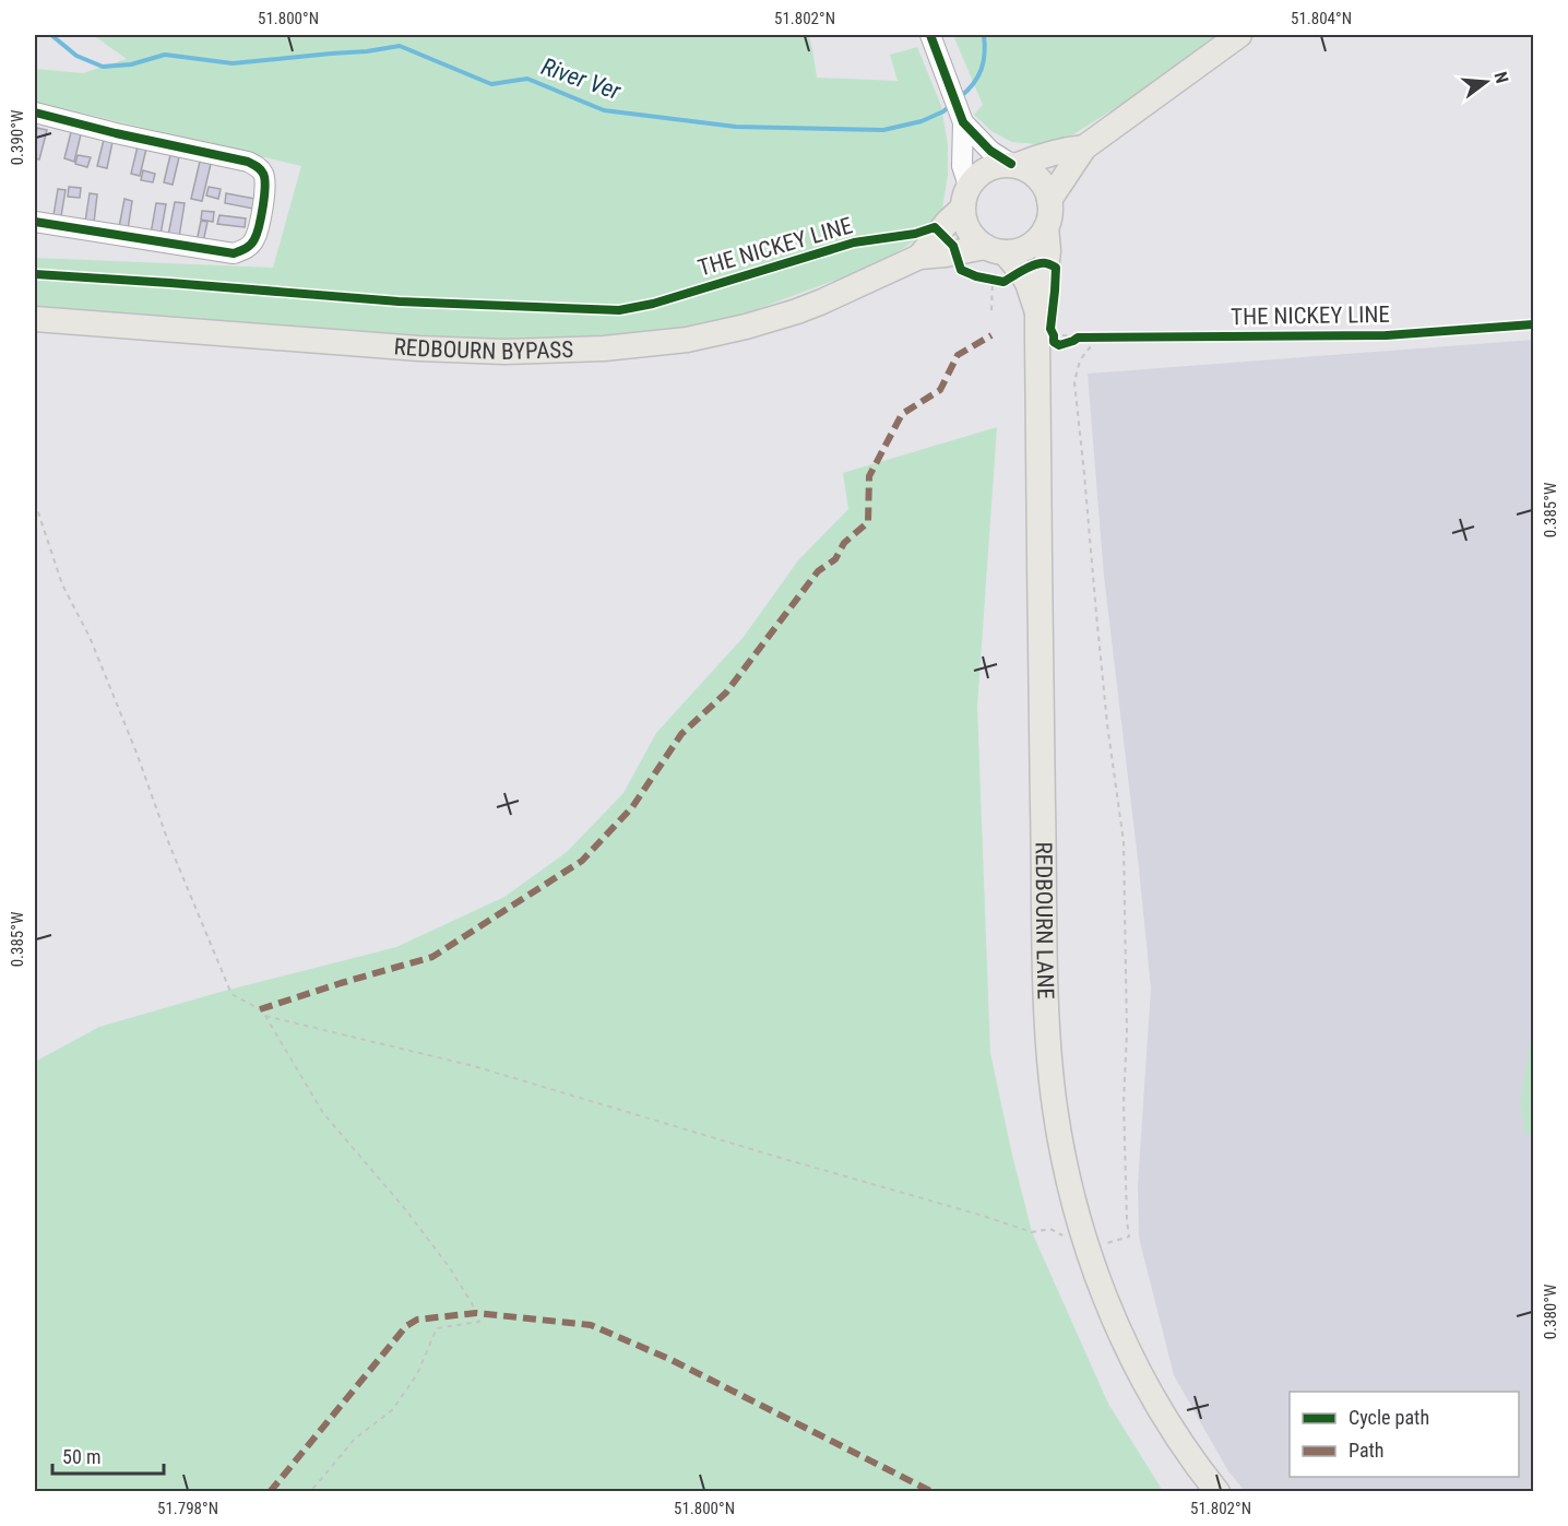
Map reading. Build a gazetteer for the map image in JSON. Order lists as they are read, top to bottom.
{
  "streets": {
    "main road": ["REDBOURN BYPASS", "REDBOURN LANE"],
    "cycle path": ["THE NICKEY LINE"]
  },
  "crossings": [
    ["REDBOURN BYPASS", "REDBOURN LANE"]
  ],
  "water": ["River Ver"],
  "legend": ["Cycle path", "Path"],
  "scale_bar": "50 m",
  "north": "right",
  "coordinates": [
    "51.800°N",
    "51.802°N",
    "51.804°N",
    "0.390°W",
    "0.385°W",
    "0.380°W",
    "51.798°N"
  ]
}
